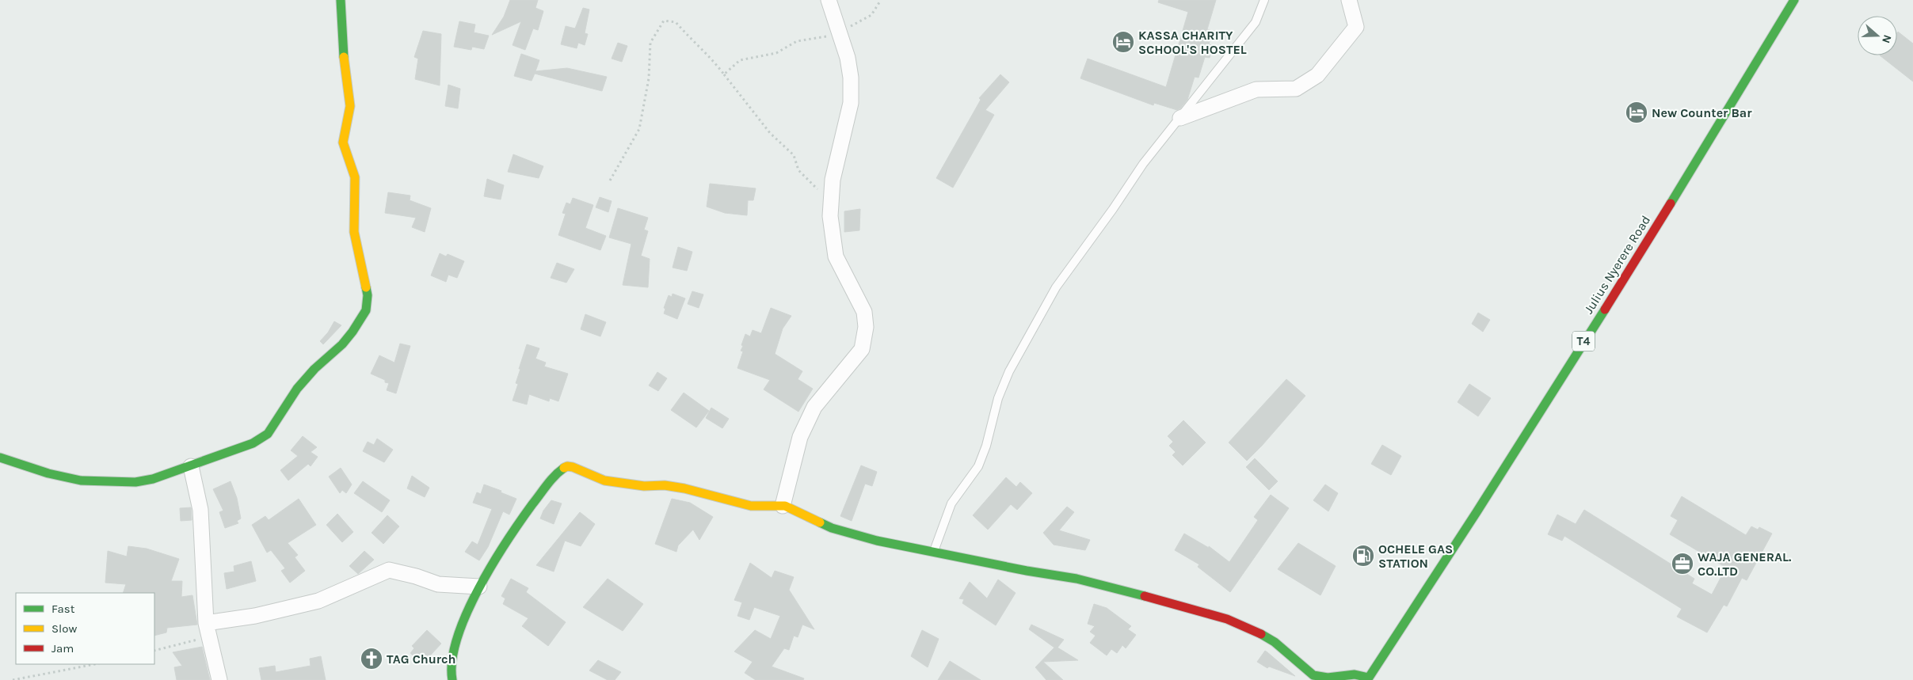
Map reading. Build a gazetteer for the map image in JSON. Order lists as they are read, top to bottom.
{
  "streets": {
    "main road": ["Julius Nyerere Road", "T4"]
  },
  "places": {
    "hotel": ["KASSA CHARITY SCHOOL'S HOSTEL", "New Counter Bar"],
    "fuel station": ["OCHELE GAS STATION"],
    "office": ["WAJA GENERAL. CO.LTD"],
    "church": ["TAG Church"]
  },
  "legend": ["Fast", "Slow", "Jam"],
  "north": "right"
}
